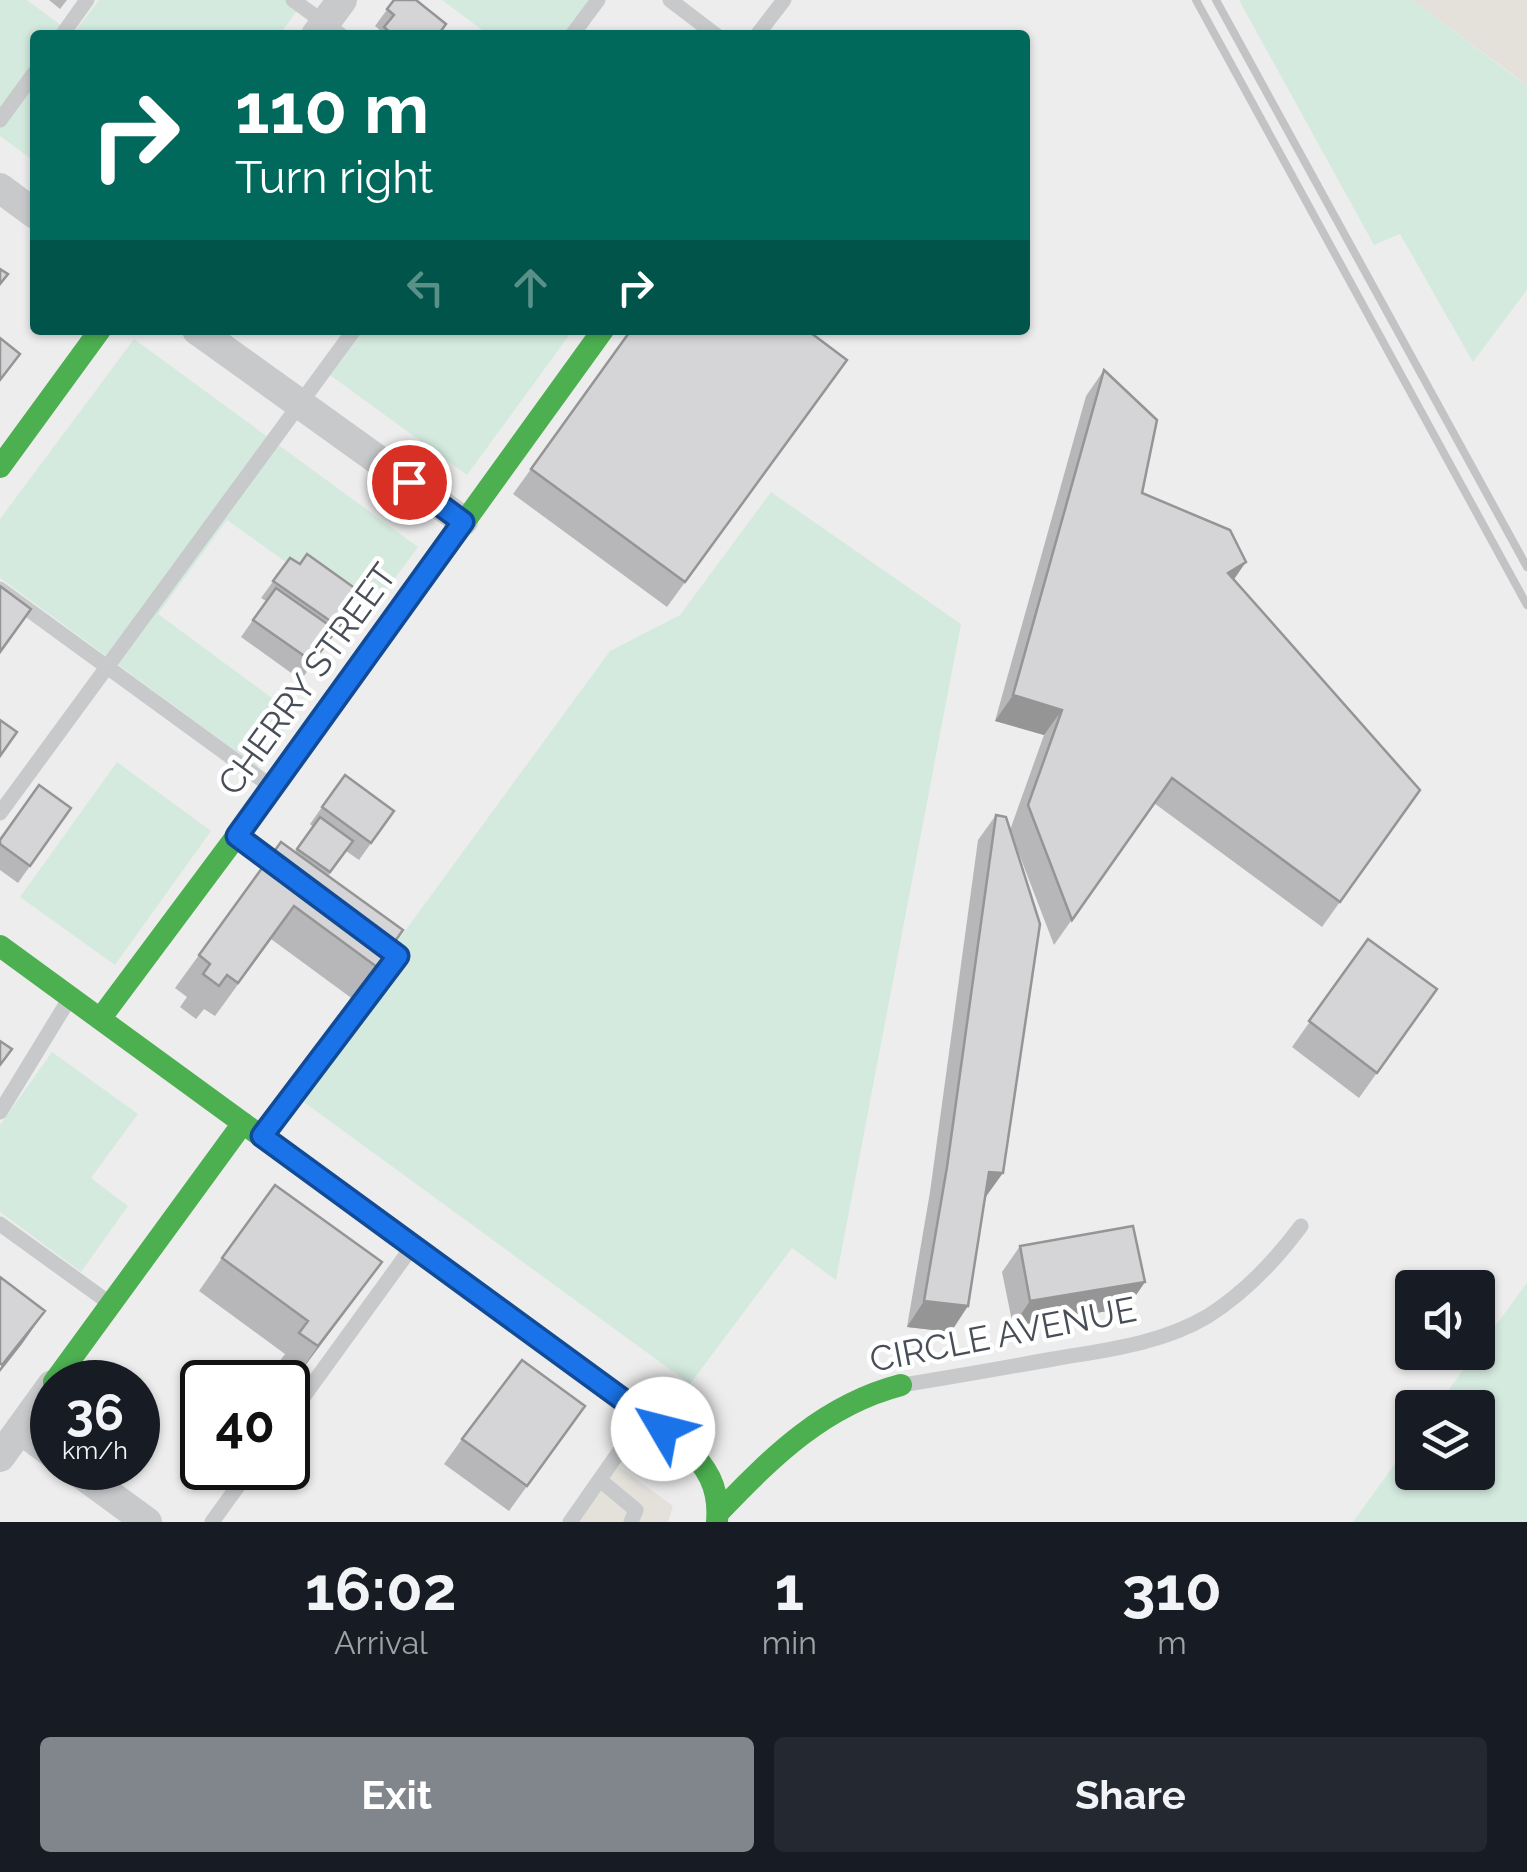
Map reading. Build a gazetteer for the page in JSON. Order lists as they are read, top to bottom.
{
  "streets": {
    "street": ["CHERRY STREET", "CIRCLE AVENUE"]
  },
  "page": {
    "turn": ["110 m", "Turn right"],
    "speed": "36 km/h",
    "limit": "40",
    "eta": [
      "16:02",
      "Arrival",
      "1",
      "min",
      "310",
      "m"
    ],
    "buttons": ["Exit", "Share"]
  }
}
